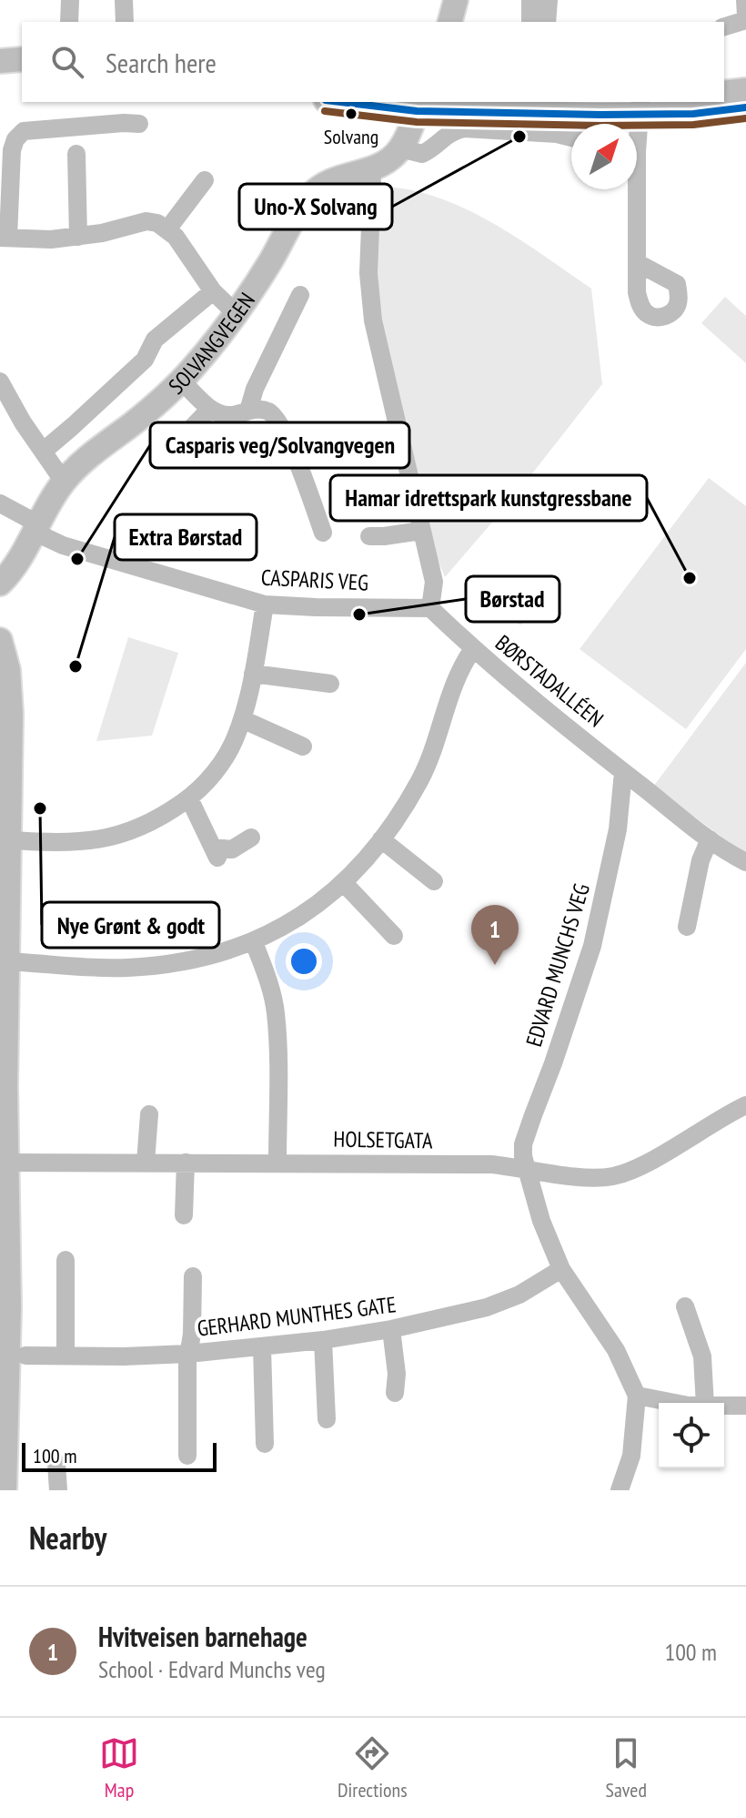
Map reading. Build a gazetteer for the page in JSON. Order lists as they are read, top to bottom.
{
  "streets": {
    "main road": ["SOLVANGVEGEN"],
    "street": [
      "CASPARIS VEG",
      "BØRSTADALLÉEN",
      "EDVARD MUNCHS VEG",
      "HOLSETGATA",
      "GERHARD MUNTHES GATE"
    ]
  },
  "crossings": [
    ["SOLVANGVEGEN", "CASPARIS VEG"],
    ["CASPARIS VEG", "BØRSTADALLÉEN"],
    ["BØRSTADALLÉEN", "EDVARD MUNCHS VEG"],
    ["EDVARD MUNCHS VEG", "HOLSETGATA"],
    ["EDVARD MUNCHS VEG", "GERHARD MUNTHES GATE"]
  ],
  "places": [
    "Solvang",
    "Uno-X Solvang",
    "Casparis veg/Solvangvegen",
    "Hamar idrettspark kunstgressbane",
    "Børstad",
    "Extra Børstad",
    "Nye Grønt & godt"
  ],
  "lines": ["transit line 100"],
  "scale_bar": "100 m",
  "north": "top right",
  "page": {
    "search": "Search here",
    "pins": "1",
    "scale": "100 m",
    "heading": "Nearby",
    "list": [
      {
        "mark": "1",
        "name": "Hvitveisen barnehage",
        "note": "School · Edvard Munchs veg",
        "value": "100 m"
      }
    ],
    "nav": ["Map", "Directions", "Saved"]
  }
}
